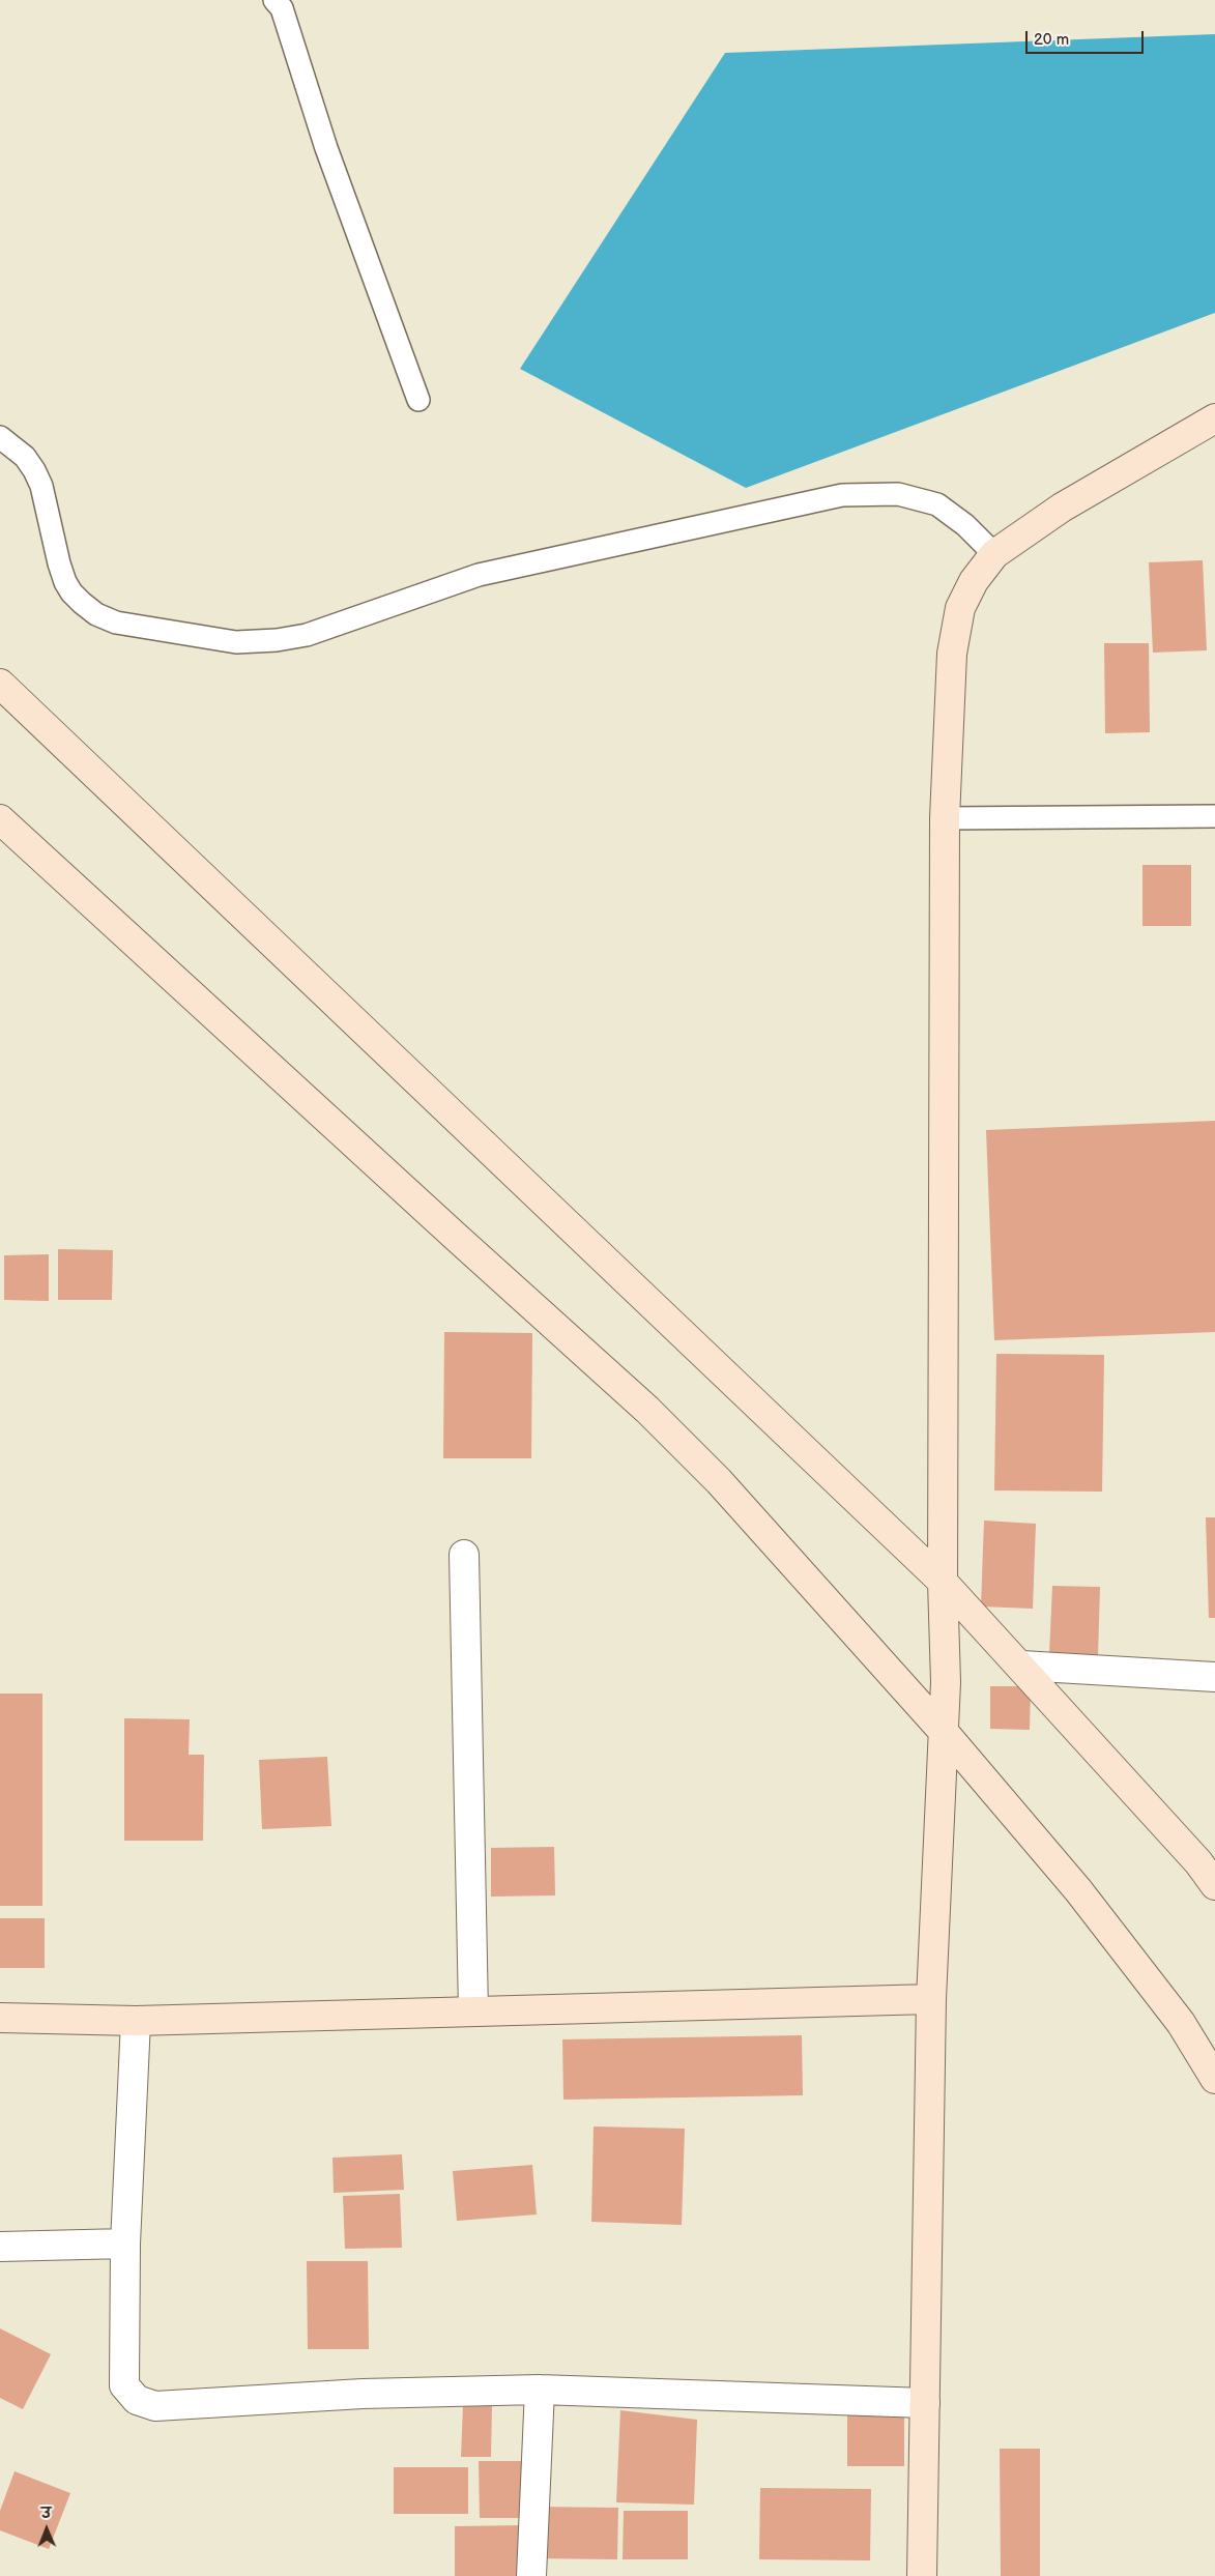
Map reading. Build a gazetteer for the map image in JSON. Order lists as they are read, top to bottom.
{
  "scale_bar": "20 m",
  "north": "top"
}
